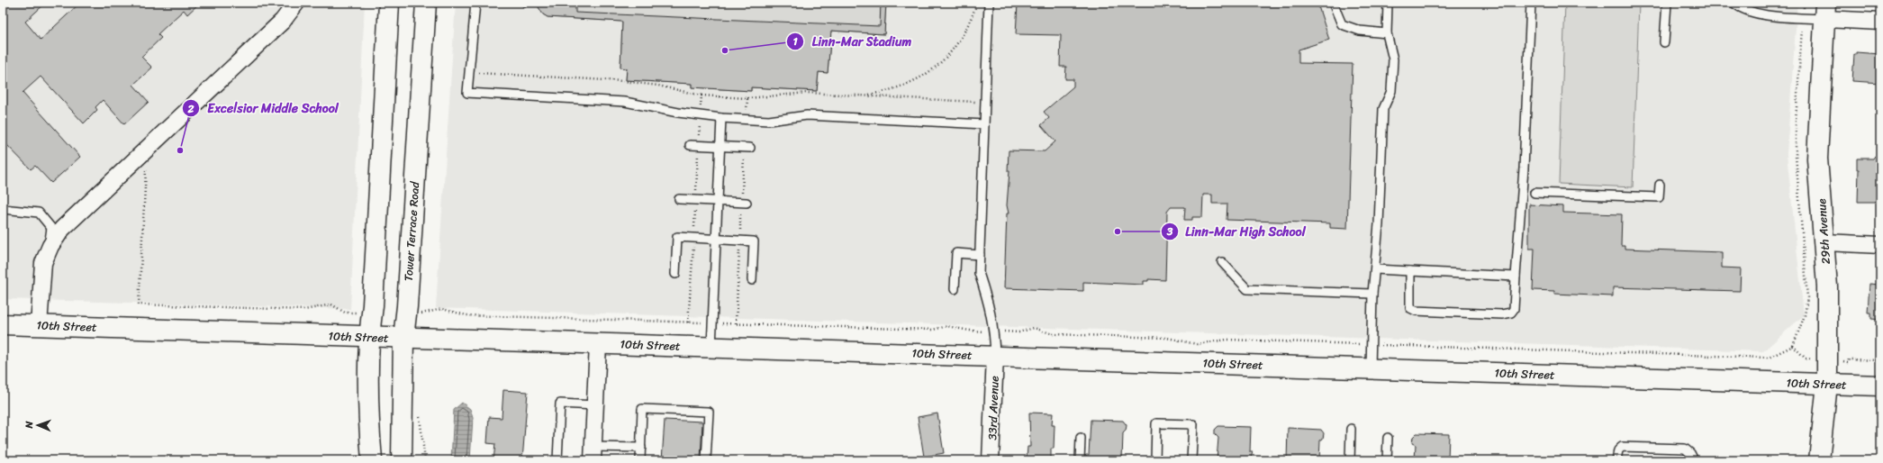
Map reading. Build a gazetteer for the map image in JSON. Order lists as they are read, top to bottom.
{
  "streets": {
    "street": [
      "Tower Terrace Road",
      "29th Avenue",
      "10th Street",
      "33rd Avenue"
    ]
  },
  "crossings": [
    ["Tower Terrace Road", "10th Street"],
    ["29th Avenue", "10th Street"],
    ["10th Street", "33rd Avenue"]
  ],
  "places": ["Linn-Mar Stadium", "Excelsior Middle School", "Linn-Mar High School"],
  "north": "left"
}
